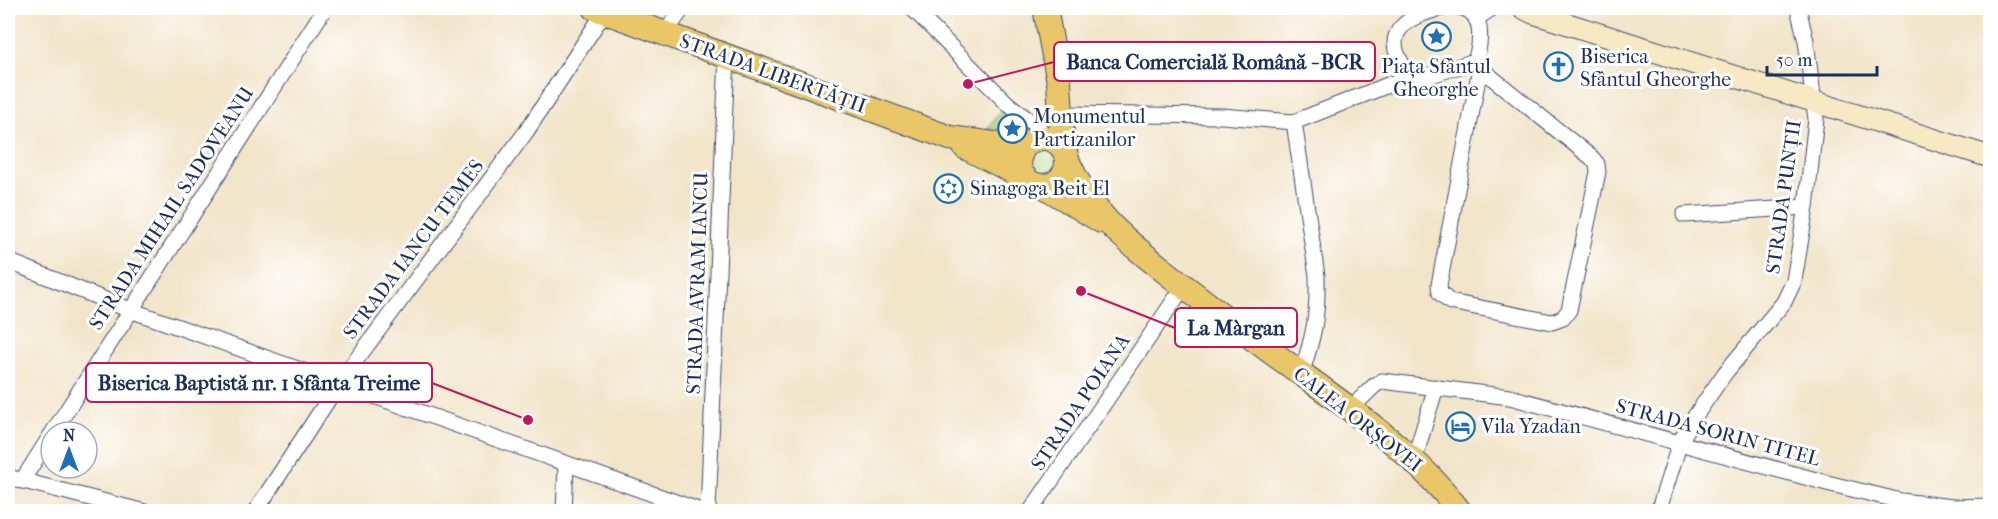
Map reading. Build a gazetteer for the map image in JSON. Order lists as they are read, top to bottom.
{
  "streets": {
    "main road": ["STRADA LIBERTĂȚII", "CALEA ORȘOVEI"],
    "street": [
      "STRADA PUNȚII",
      "STRADA MIHAIL SADOVEANU",
      "STRADA IANCU TEMES",
      "STRADA AVRAM IANCU",
      "STRADA POIANA",
      "STRADA SORIN TITEL"
    ]
  },
  "crossings": [
    ["STRADA LIBERTĂȚII", "STRADA IANCU TEMES"],
    ["STRADA LIBERTĂȚII", "STRADA AVRAM IANCU"],
    ["STRADA LIBERTĂȚII", "CALEA ORȘOVEI"],
    ["STRADA PUNȚII", "STRADA SORIN TITEL"],
    ["STRADA POIANA", "CALEA ORȘOVEI"],
    ["CALEA ORȘOVEI", "STRADA SORIN TITEL"]
  ],
  "places": {
    "place": ["Piața Sfântul Gheorghe", "Monumentul Partizanilor"],
    "church": ["Biserica Sfântul Gheorghe"],
    "other": ["Banca Comercială Română - BCR", "La Màrgan", "Biserica Baptistă nr. 1 Sfânta Treime"],
    "synagogue": ["Sinagoga Beit El"],
    "hotel": ["Vila Yzadan"]
  },
  "scale_bar": "50 m",
  "north": "top"
}
